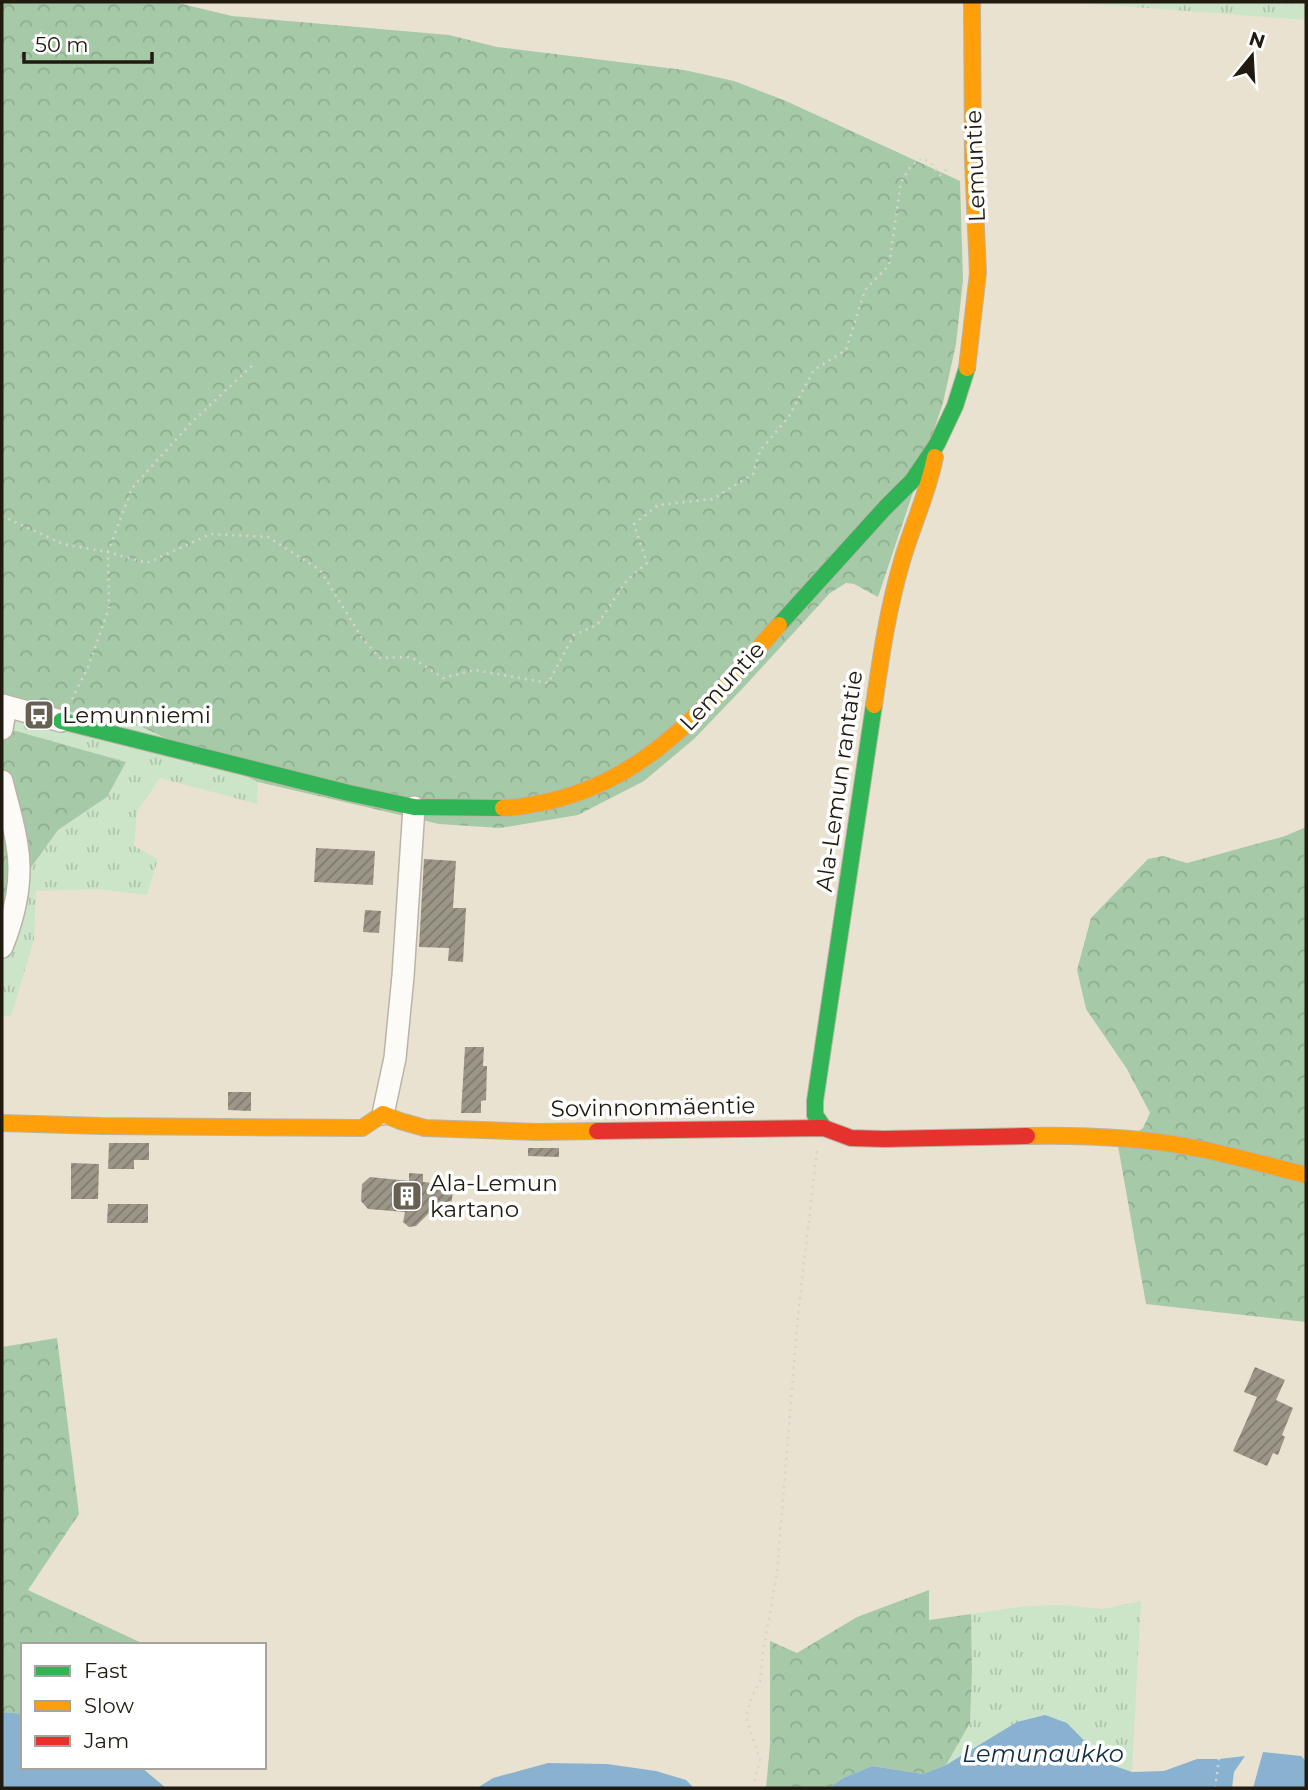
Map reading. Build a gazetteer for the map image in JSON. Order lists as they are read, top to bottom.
{
  "streets": {
    "street": ["Lemuntie", "Ala-Lemun rantatie", "Sovinnonmäentie"]
  },
  "crossings": [
    ["Lemuntie", "Ala-Lemun rantatie"],
    ["Ala-Lemun rantatie", "Sovinnonmäentie"]
  ],
  "water": ["Lemunaukko"],
  "places": {
    "bus stop": ["Lemunniemi"],
    "building": ["Ala-Lemun kartano"]
  },
  "legend": ["Fast", "Slow", "Jam"],
  "scale_bar": "50 m",
  "north": "top"
}
